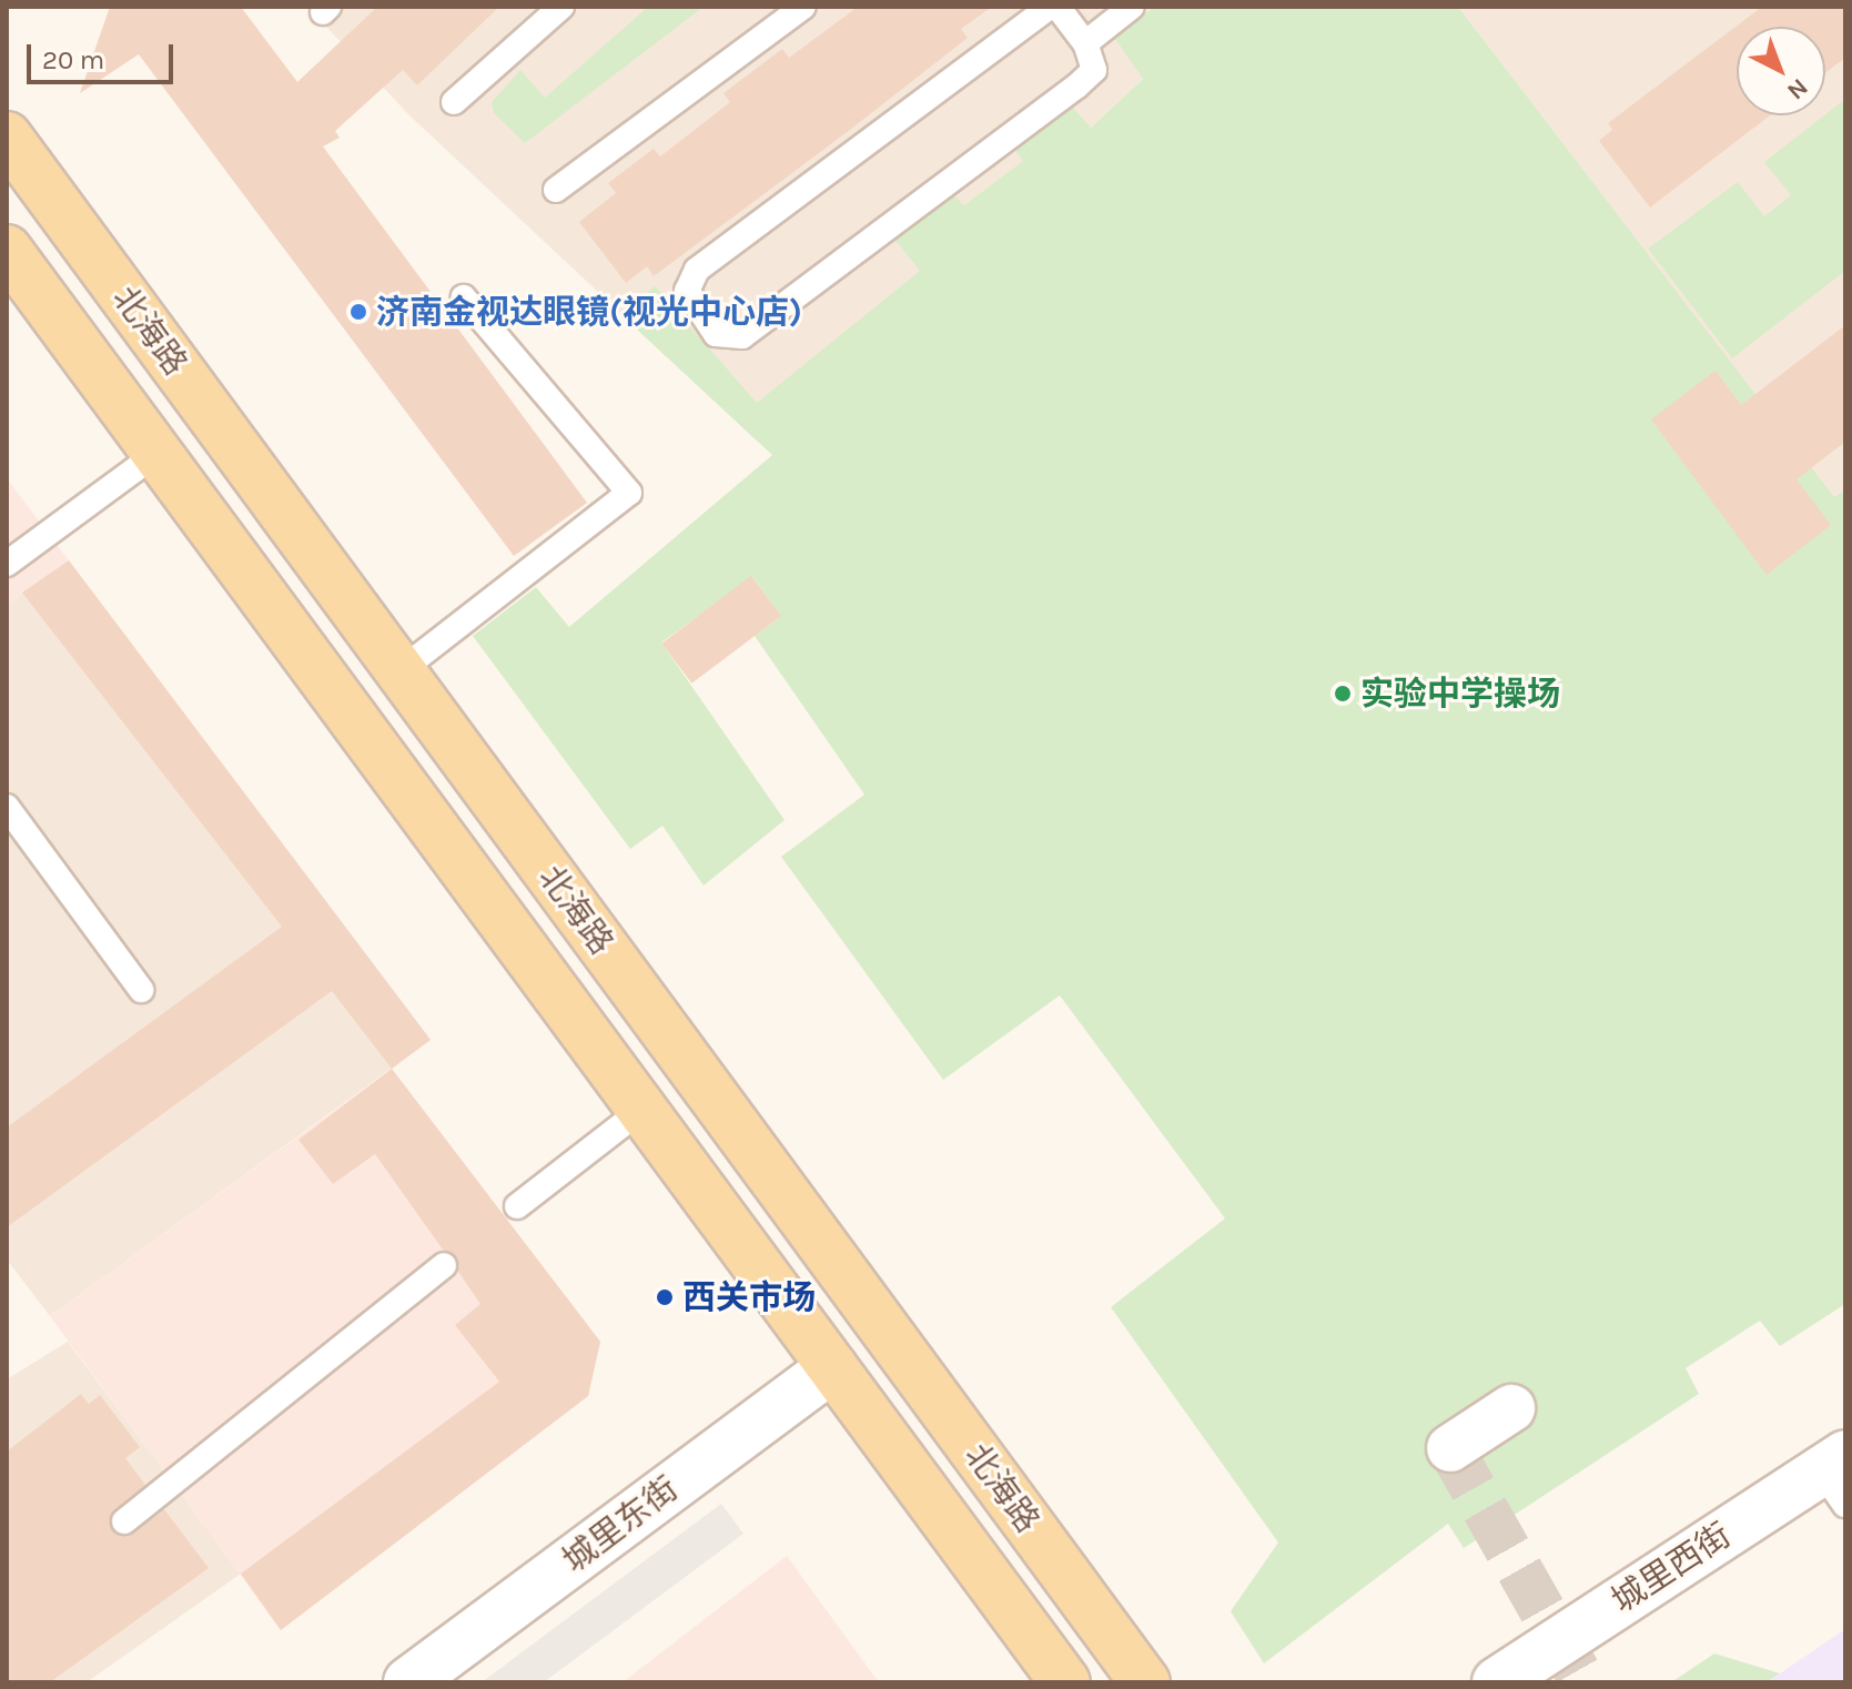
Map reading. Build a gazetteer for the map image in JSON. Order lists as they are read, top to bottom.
{
  "streets": {
    "main road": ["北海路"],
    "street": ["城里东街", "城里西街"]
  },
  "crossings": [
    ["北海路", "城里东街"]
  ],
  "places": ["济南金视达眼镜(视光中心店)", "实验中学操场", "西关市场"],
  "scale_bar": "20 m",
  "north": "bottom right"
}
